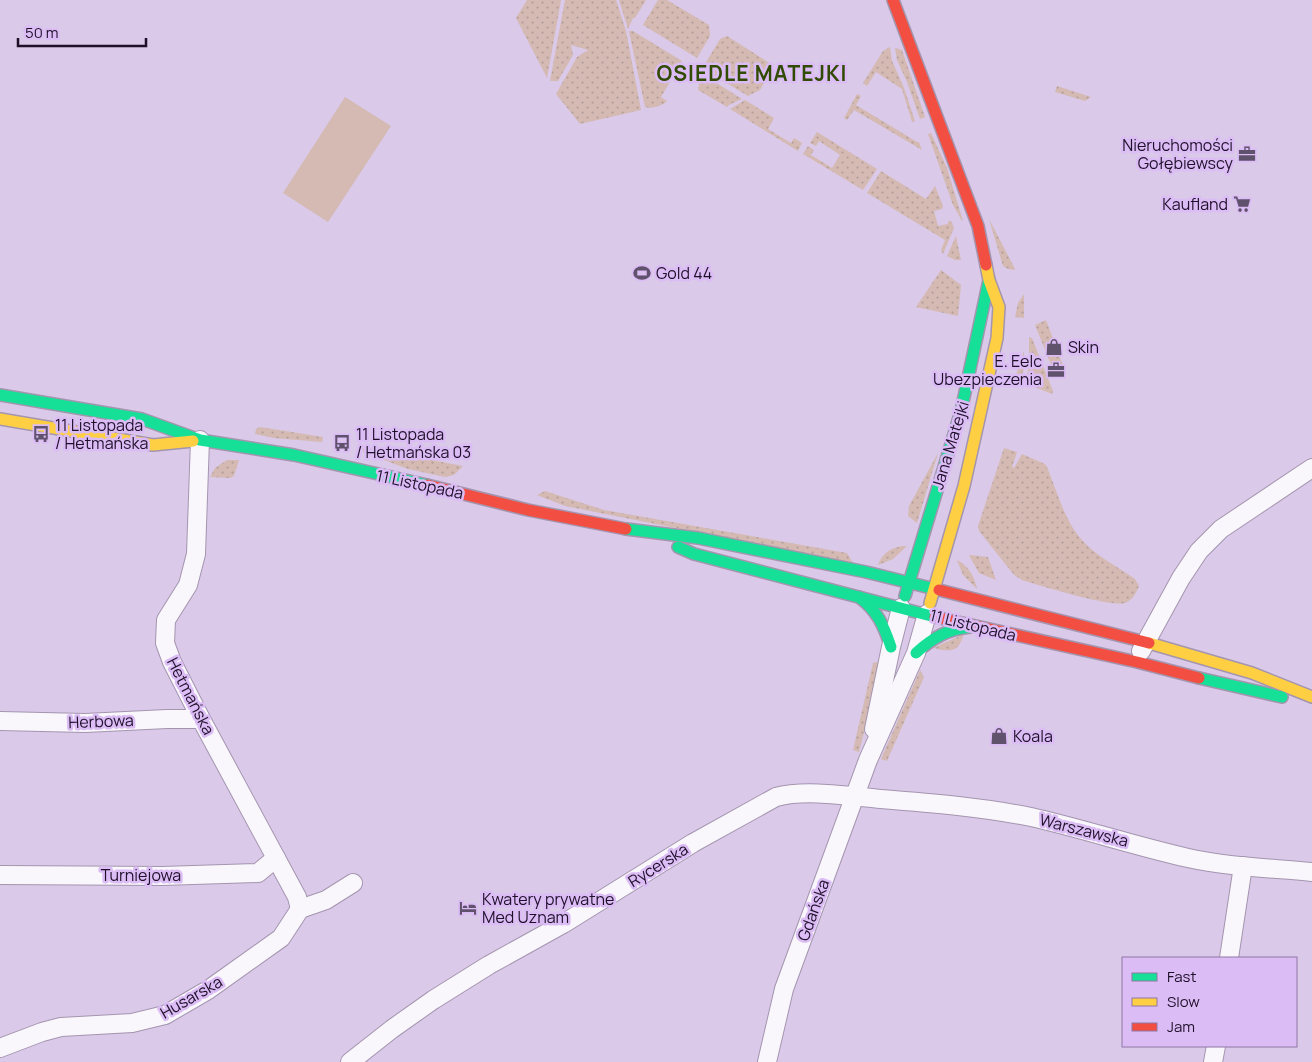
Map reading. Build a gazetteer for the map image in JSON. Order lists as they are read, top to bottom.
{
  "streets": {
    "street": [
      "Jana Matejki",
      "11 Listopada",
      "Hetmańska",
      "Herbowa",
      "Warszawska",
      "Rycerska",
      "Turniejowa",
      "Gdańska",
      "Husarska"
    ]
  },
  "crossings": [
    ["Jana Matejki", "11 Listopada"],
    ["Jana Matejki", "Gdańska"],
    ["11 Listopada", "Hetmańska"],
    ["11 Listopada", "Gdańska"],
    ["Hetmańska", "Herbowa"],
    ["Hetmańska", "Turniejowa"],
    ["Hetmańska", "Husarska"],
    ["Warszawska", "Rycerska"],
    ["Warszawska", "Gdańska"],
    ["Rycerska", "Gdańska"]
  ],
  "districts": ["OSIEDLE MATEJKI"],
  "places": {
    "office": ["Nieruchomości Gołębiewscy", "E. Eelc Ubezpieczenia"],
    "supermarket": ["Kaufland"],
    "sports": ["Gold 44"],
    "shop": ["Skin", "Koala"],
    "bus stop": ["11 Listopada / Hetmańska", "11 Listopada / Hetmańska 03"],
    "hotel": ["Kwatery prywatne Med Uznam"]
  },
  "legend": ["Fast", "Slow", "Jam"],
  "scale_bar": "50 m"
}
